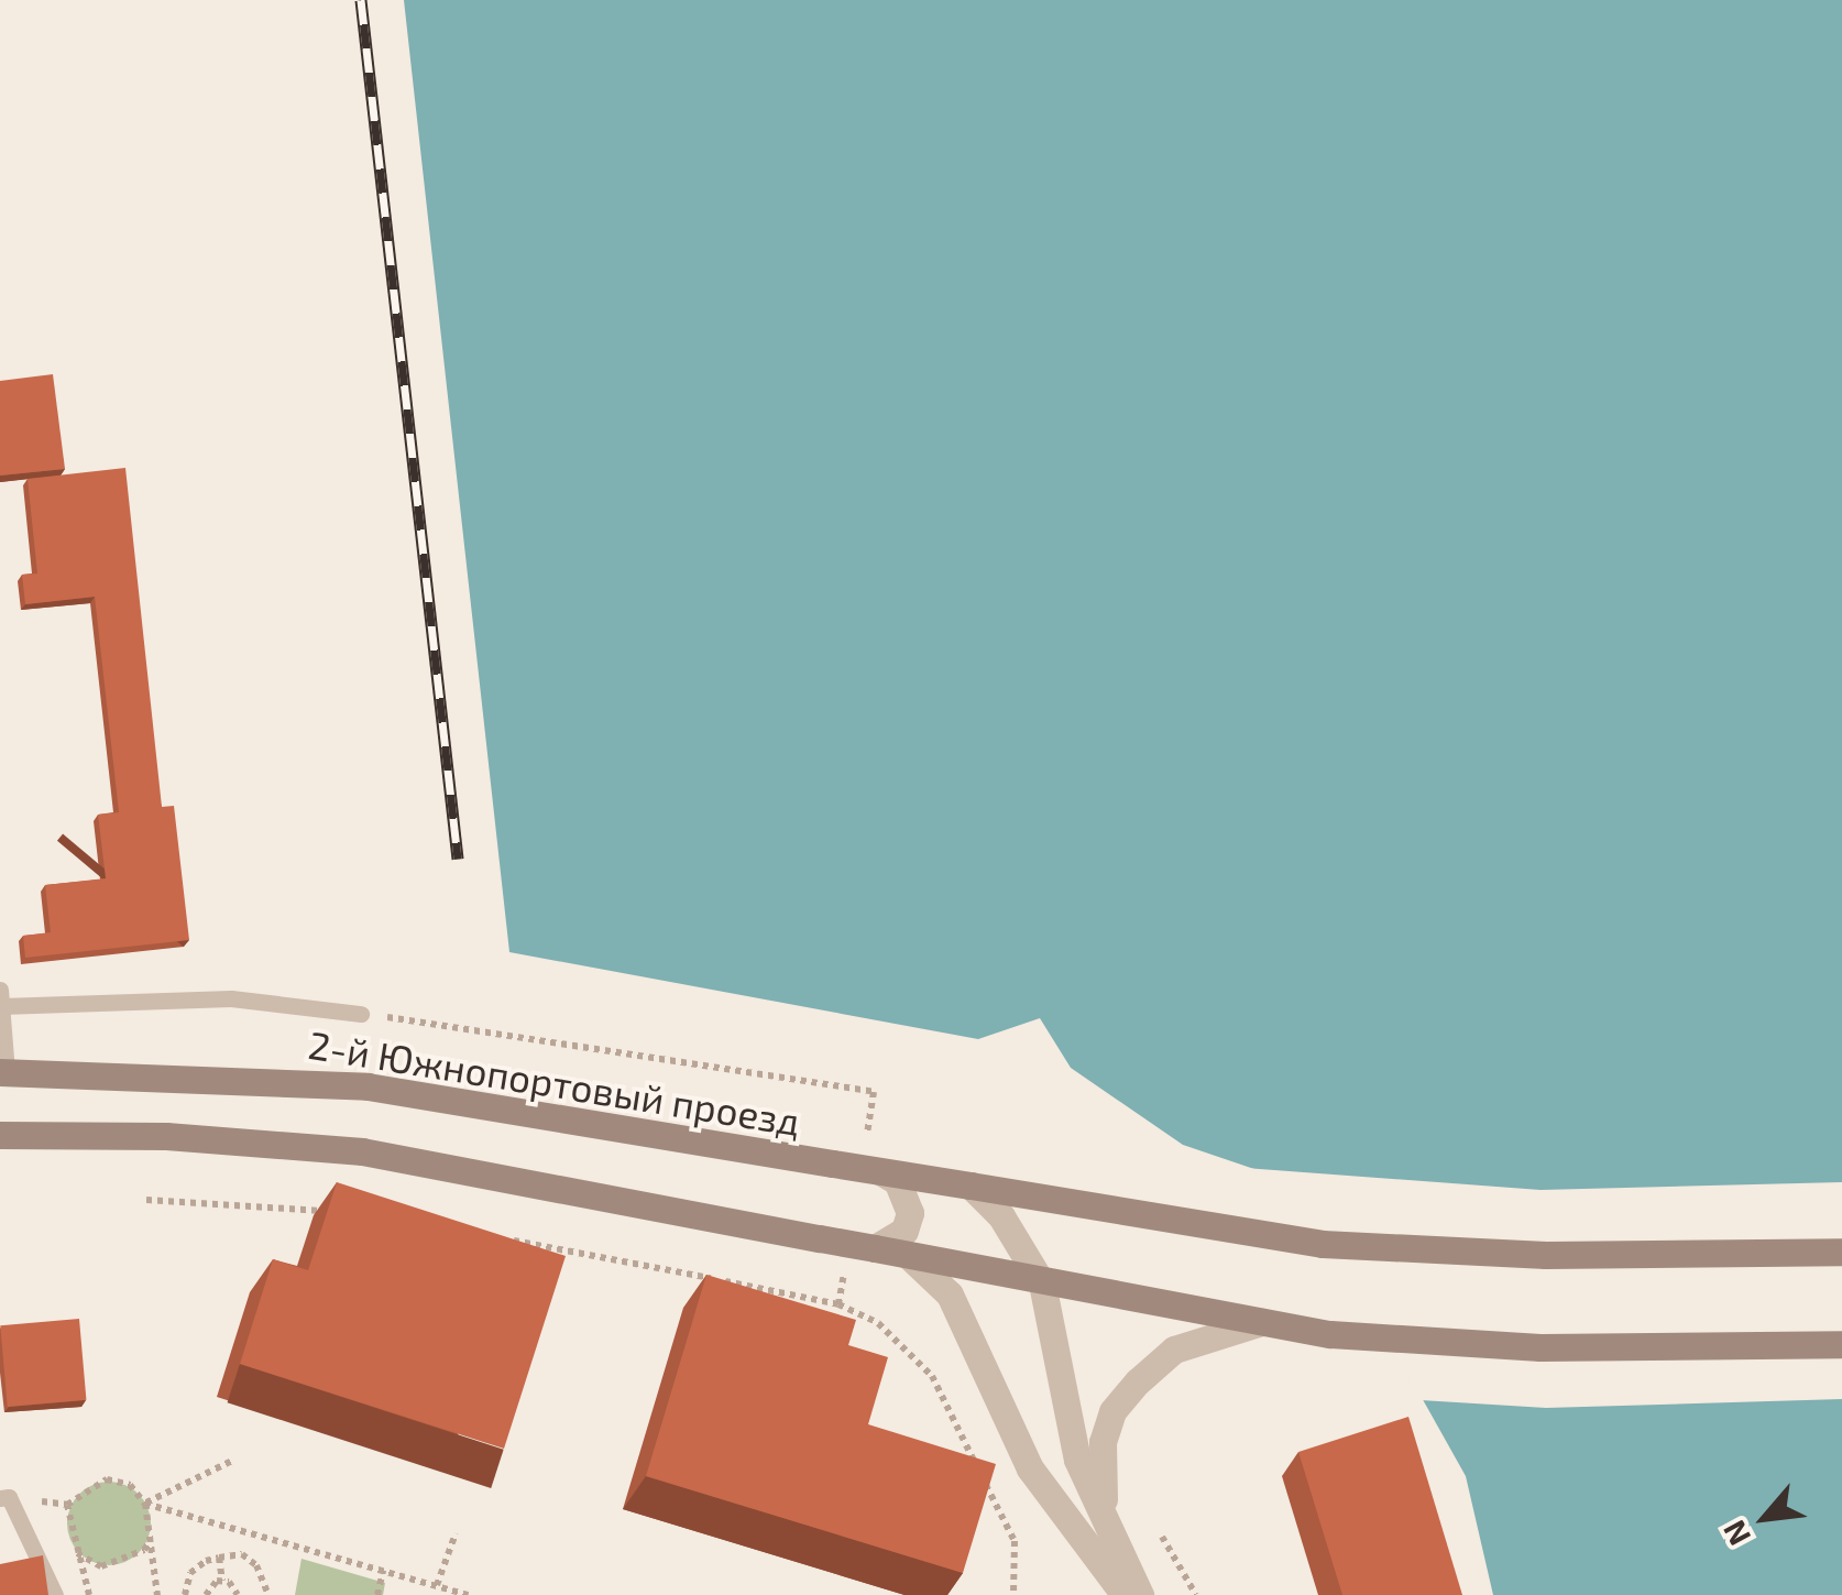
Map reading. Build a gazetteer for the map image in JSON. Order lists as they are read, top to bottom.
{
  "streets": {
    "main road": ["2-й Южнопортовый проезд"]
  },
  "north": "bottom left"
}
